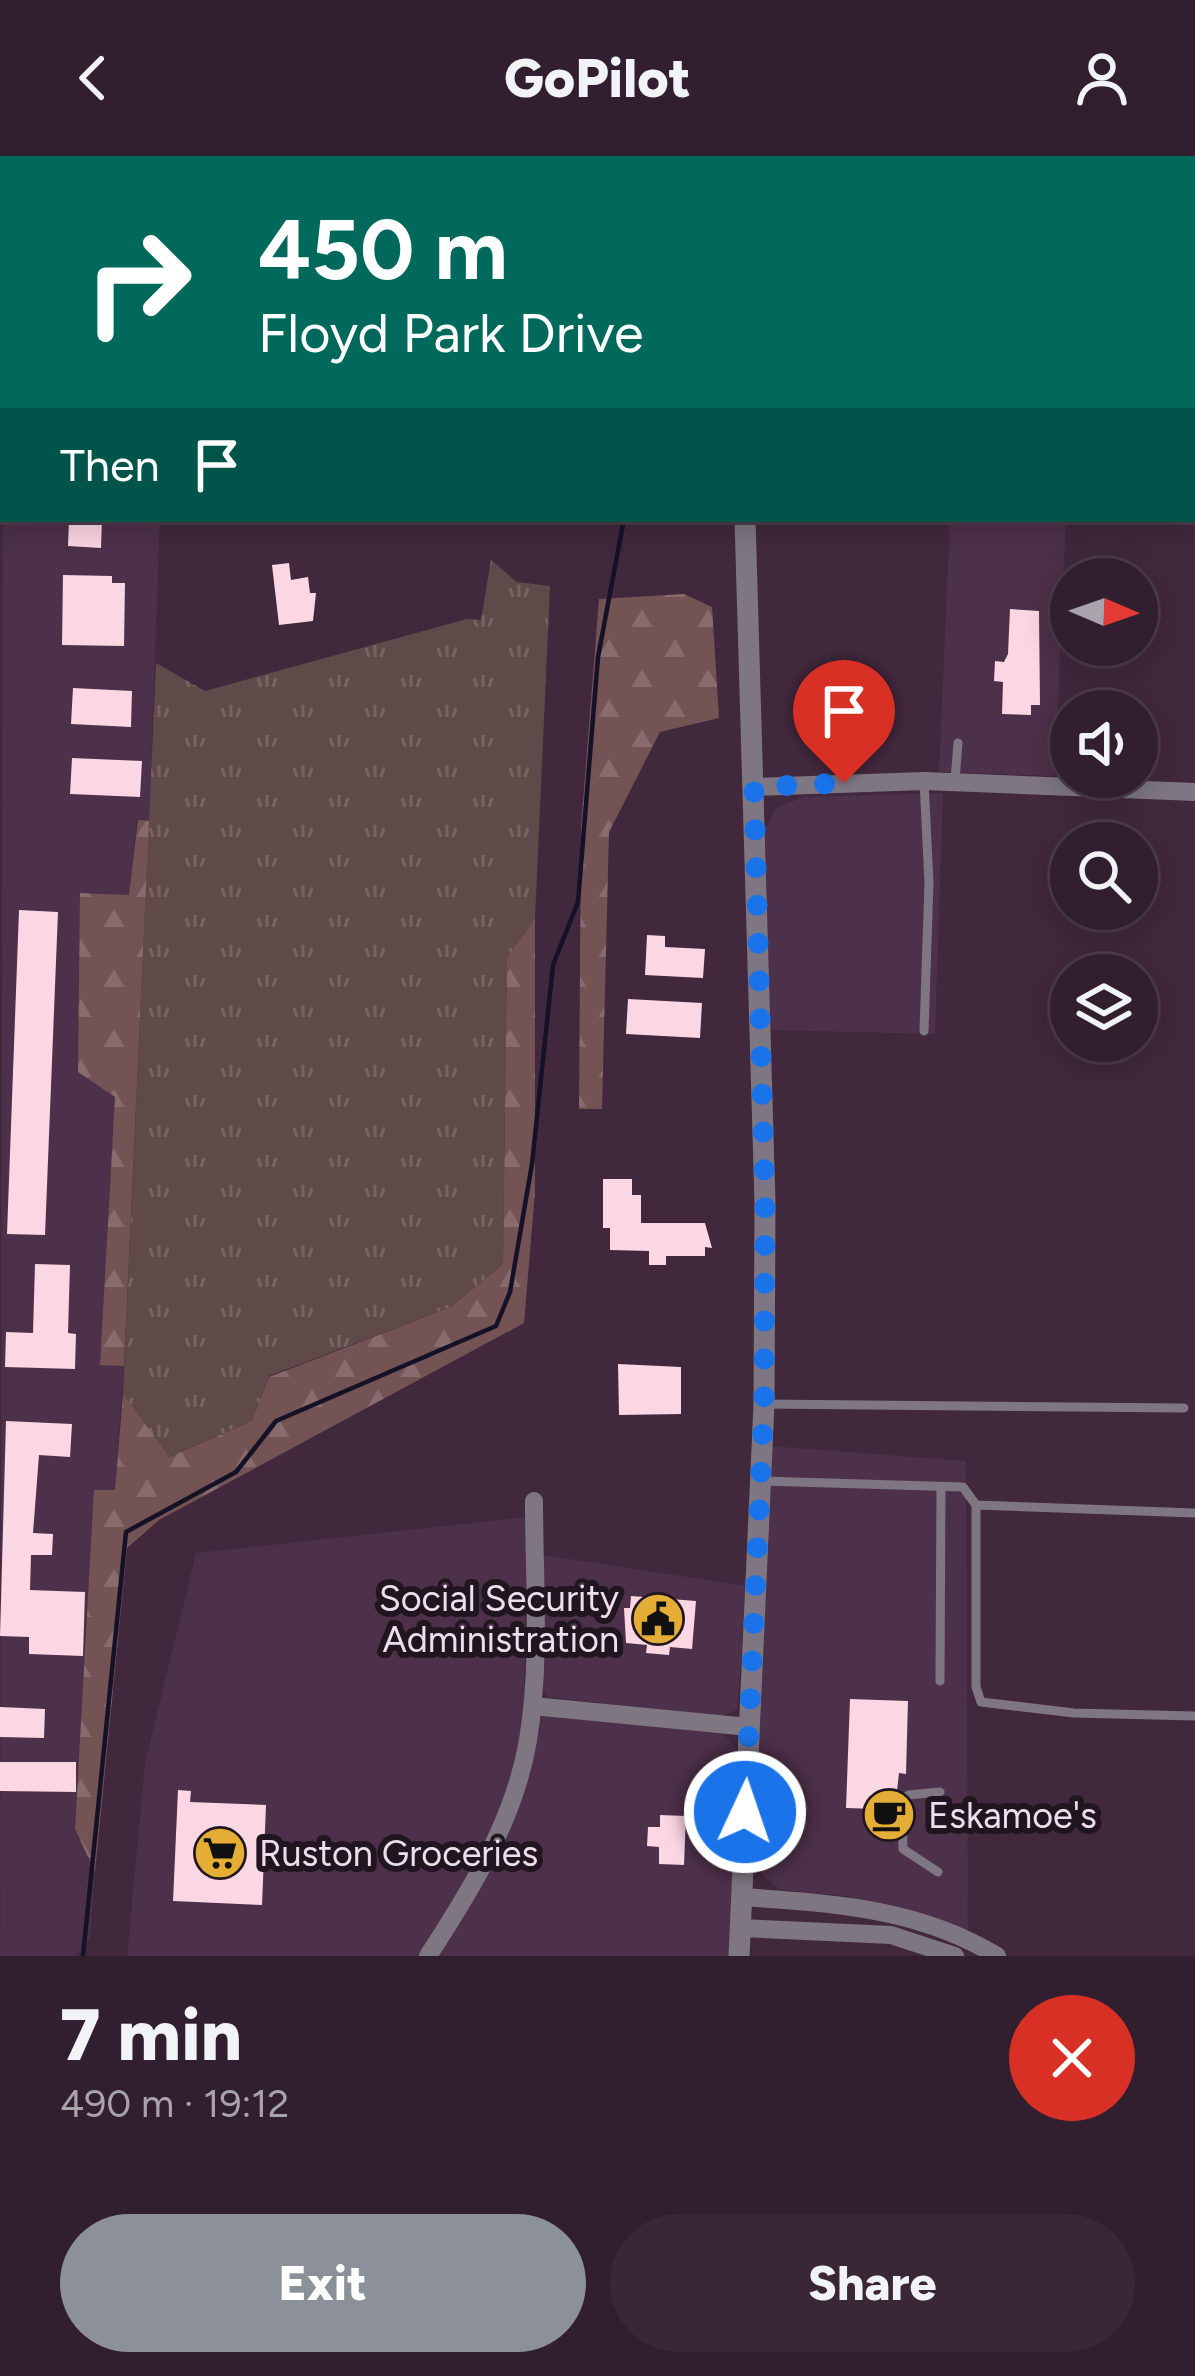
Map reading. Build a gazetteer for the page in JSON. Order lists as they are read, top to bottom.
{
  "places": {
    "public building": ["Social Security Administration"],
    "cafe": ["Eskamoe's"],
    "supermarket": ["Ruston Groceries"]
  },
  "north": "right",
  "page": {
    "header": "GoPilot",
    "turn": ["450 m", "Floyd Park Drive"],
    "then": "Then",
    "heading": ["7 min", "490 m · 19:12"],
    "buttons": ["Exit", "Share"]
  }
}
